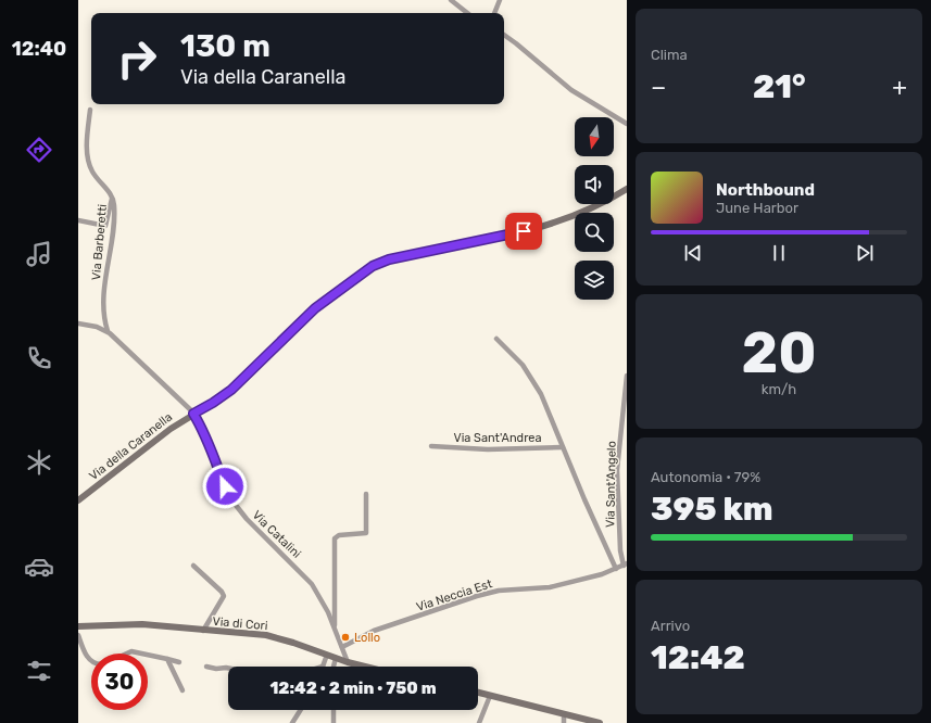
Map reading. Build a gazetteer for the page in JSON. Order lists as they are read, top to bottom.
{
  "streets": {
    "main road": ["Via della Caranella", "Via di Cori"],
    "street": [
      "Via Barberetti",
      "Via Sant'Andrea",
      "Via Sant'Angelo",
      "Via Catalini",
      "Via Neccia Est"
    ]
  },
  "crossings": [
    ["Via Barberetti", "Via Catalini"],
    ["Via Sant'Andrea", "Via Neccia Est"],
    ["Via della Caranella", "Via Catalini"],
    ["Via Sant'Angelo", "Via Neccia Est"],
    ["Via Catalini", "Via Neccia Est"],
    ["Via Catalini", "Via di Cori"]
  ],
  "places": ["Lollo"],
  "north": "bottom",
  "page": {
    "tabs": "12:40",
    "tile": [
      "Clima",
      ["20", "km/h"],
      ["Autonomia · 79%", "395 km"],
      ["Arrivo", "12:42"]
    ],
    "turn": ["130 m", "Via della Caranella"],
    "heat": ["−", "21°", "+"],
    "song": ["Northbound", "June Harbor"],
    "limit": "30",
    "trip": "12:42 · 2 min · 750 m"
  }
}
